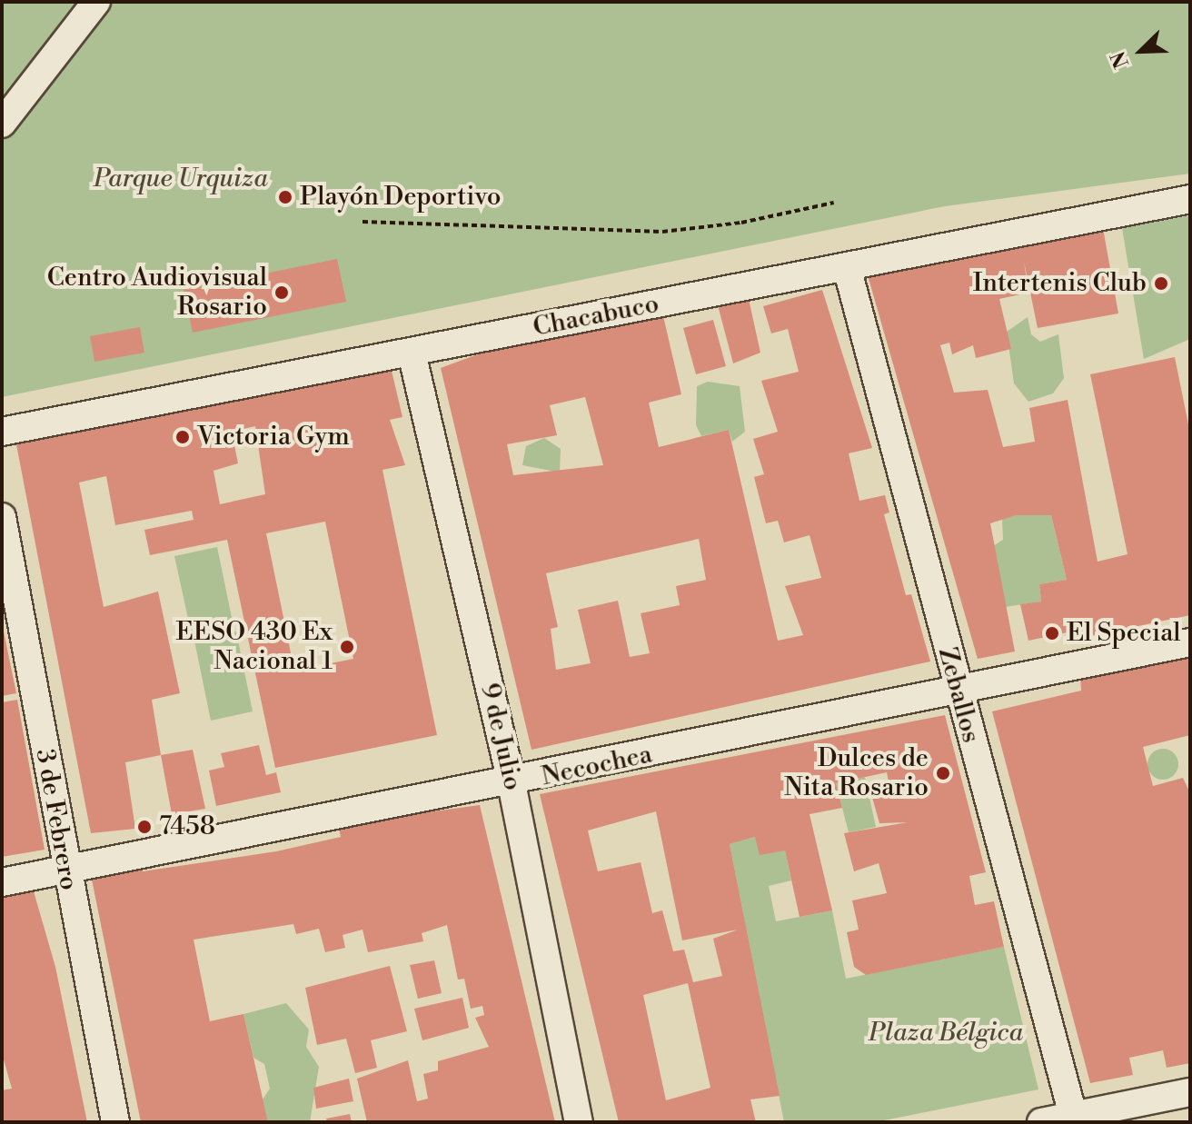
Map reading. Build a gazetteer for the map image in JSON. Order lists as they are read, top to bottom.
{
  "streets": {
    "street": [
      "Chacabuco",
      "Zeballos",
      "9 de Julio",
      "Necochea",
      "3 de Febrero"
    ]
  },
  "crossings": [
    ["Chacabuco", "Zeballos"],
    ["Chacabuco", "9 de Julio"],
    ["Zeballos", "Necochea"],
    ["9 de Julio", "Necochea"],
    ["Necochea", "3 de Febrero"]
  ],
  "parks": ["Parque Urquiza", "Plaza Bélgica"],
  "places": [
    "Playón Deportivo",
    "Intertenis Club",
    "Centro Audiovisual Rosario",
    "Victoria Gym",
    "El Special",
    "EESO 430 Ex Nacional 1",
    "Dulces de Nita Rosario",
    "7458"
  ],
  "north": "bottom left"
}
